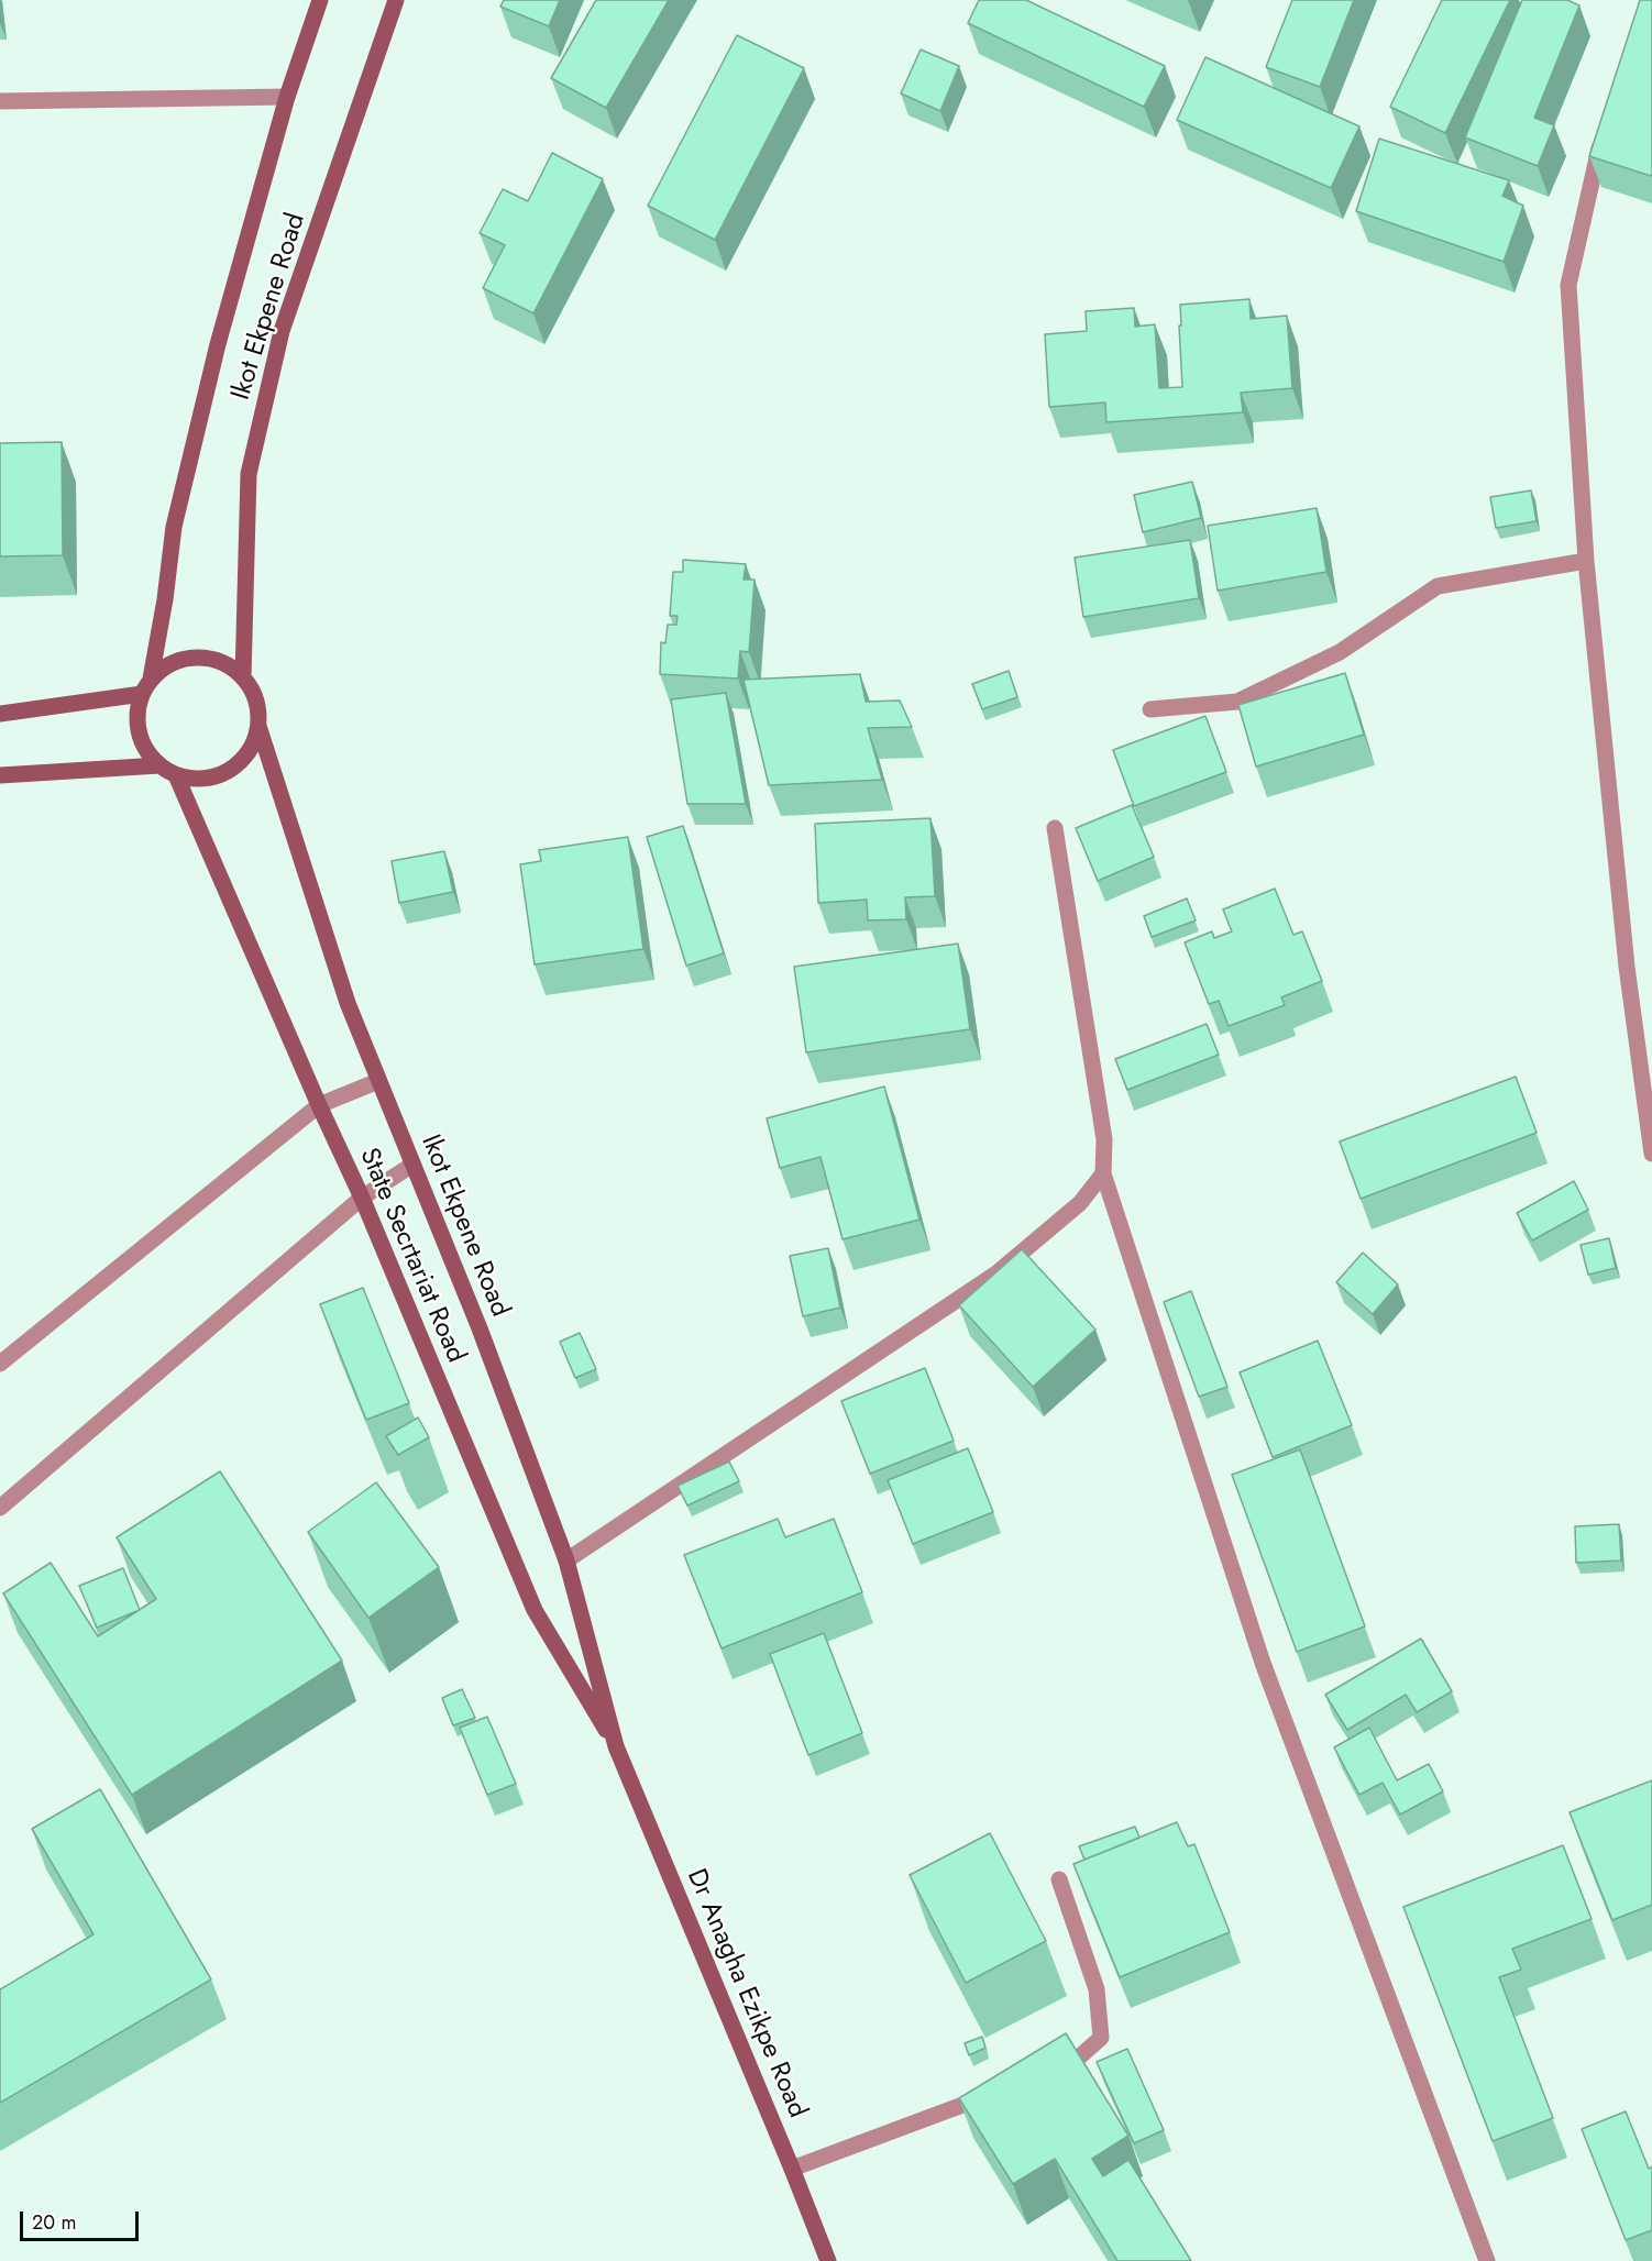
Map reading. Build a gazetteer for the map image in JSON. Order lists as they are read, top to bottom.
{
  "streets": {
    "street": ["Ikot Ekpene Road", "State Secrtariat Road", "Dr Anagha Ezikpe Road"]
  },
  "crossings": [
    ["Ikot Ekpene Road", "State Secrtariat Road"],
    ["Ikot Ekpene Road", "Dr Anagha Ezikpe Road"],
    ["State Secrtariat Road", "Dr Anagha Ezikpe Road"]
  ],
  "scale_bar": "20 m"
}
